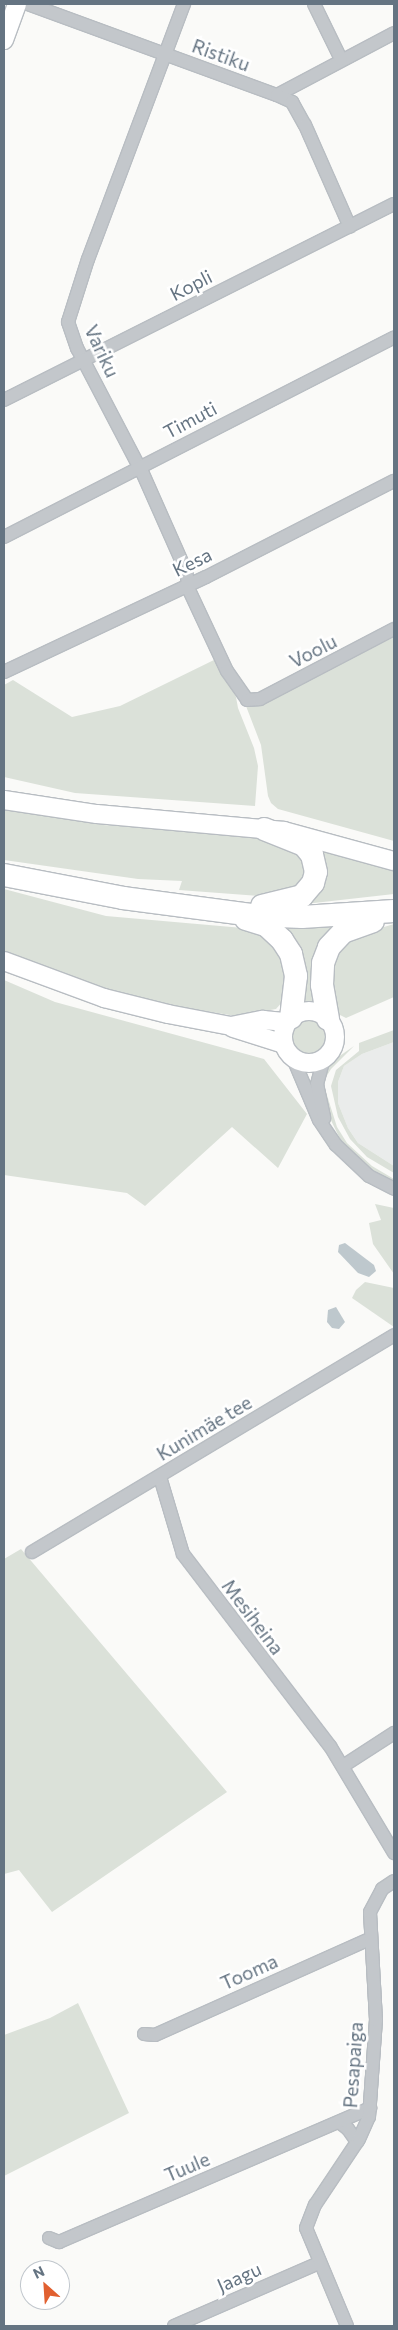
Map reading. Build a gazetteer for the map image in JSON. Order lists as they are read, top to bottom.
{
  "streets": {
    "street": [
      "Ristiku",
      "Kopli",
      "Variku",
      "Timuti",
      "Kesa",
      "Voolu",
      "Kunimäe tee",
      "Mesiheina",
      "Tooma",
      "Pesapaiga",
      "Tuule",
      "Jaagu"
    ]
  },
  "crossings": [
    ["Ristiku", "Kopli"],
    ["Ristiku", "Variku"],
    ["Kopli", "Variku"],
    ["Variku", "Timuti"],
    ["Variku", "Kesa"],
    ["Variku", "Voolu"],
    ["Kunimäe tee", "Mesiheina"],
    ["Tooma", "Pesapaiga"],
    ["Pesapaiga", "Tuule"],
    ["Pesapaiga", "Jaagu"]
  ],
  "north": "top left"
}
